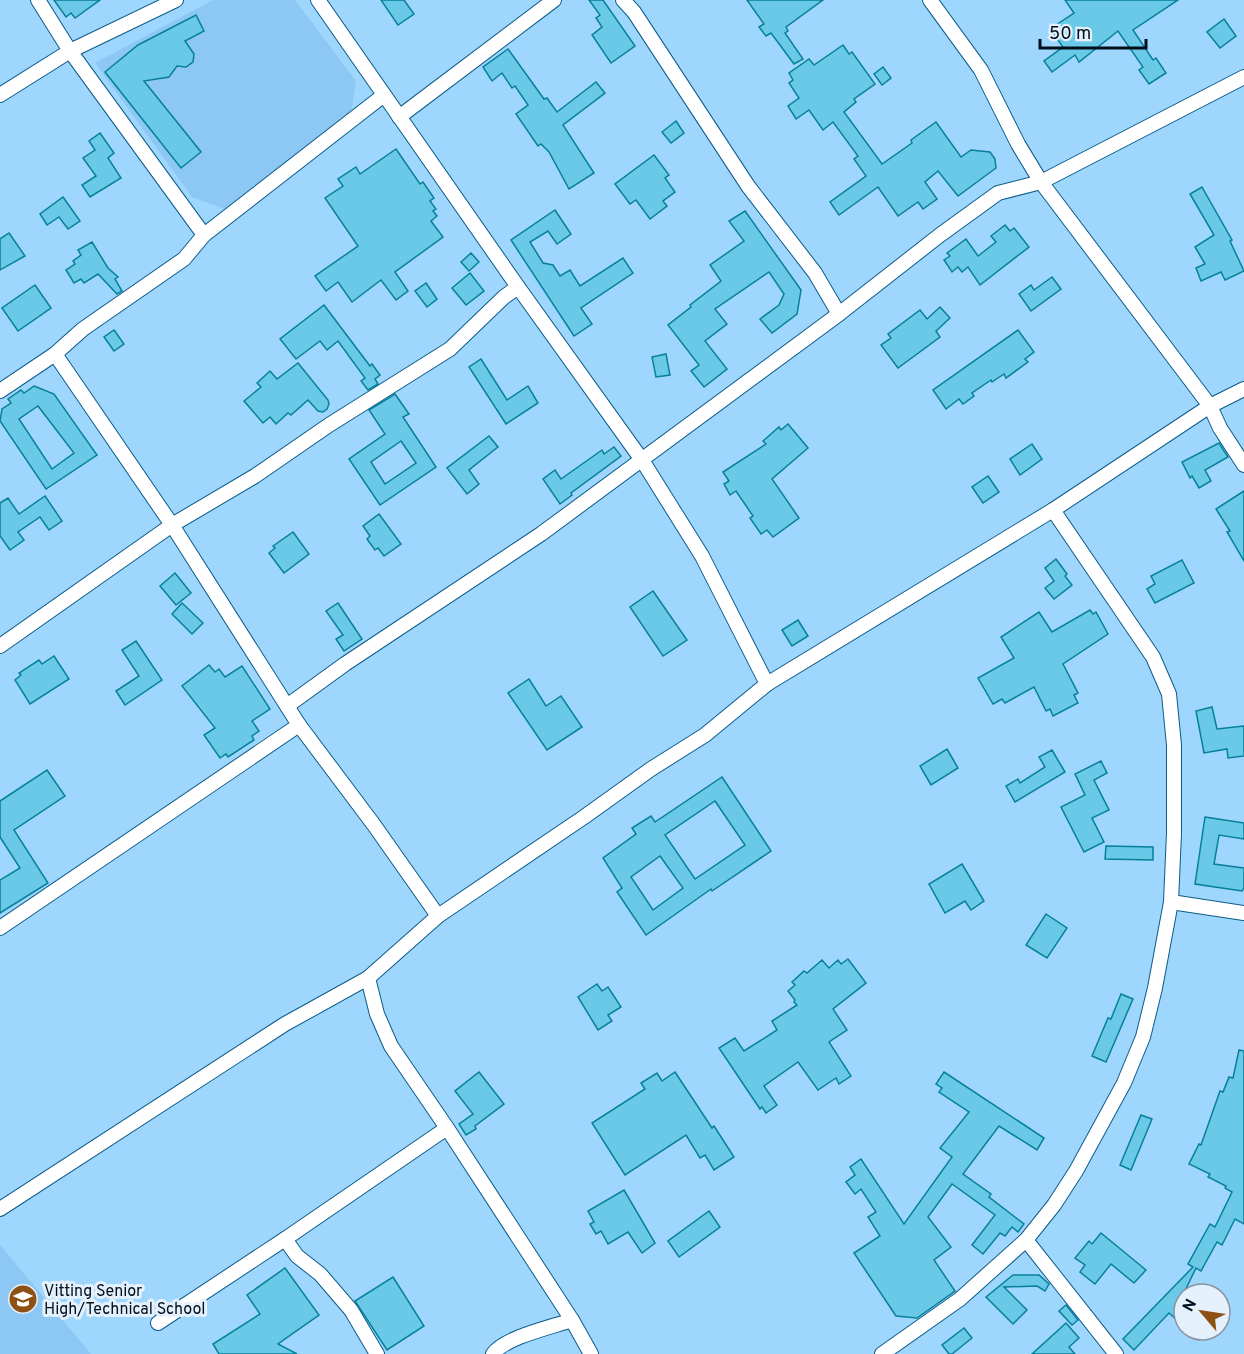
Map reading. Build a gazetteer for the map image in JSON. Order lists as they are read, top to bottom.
{
  "places": {
    "school or university": ["Vitting Senior High/Technical School"]
  },
  "scale_bar": "50 m",
  "north": "top left"
}
